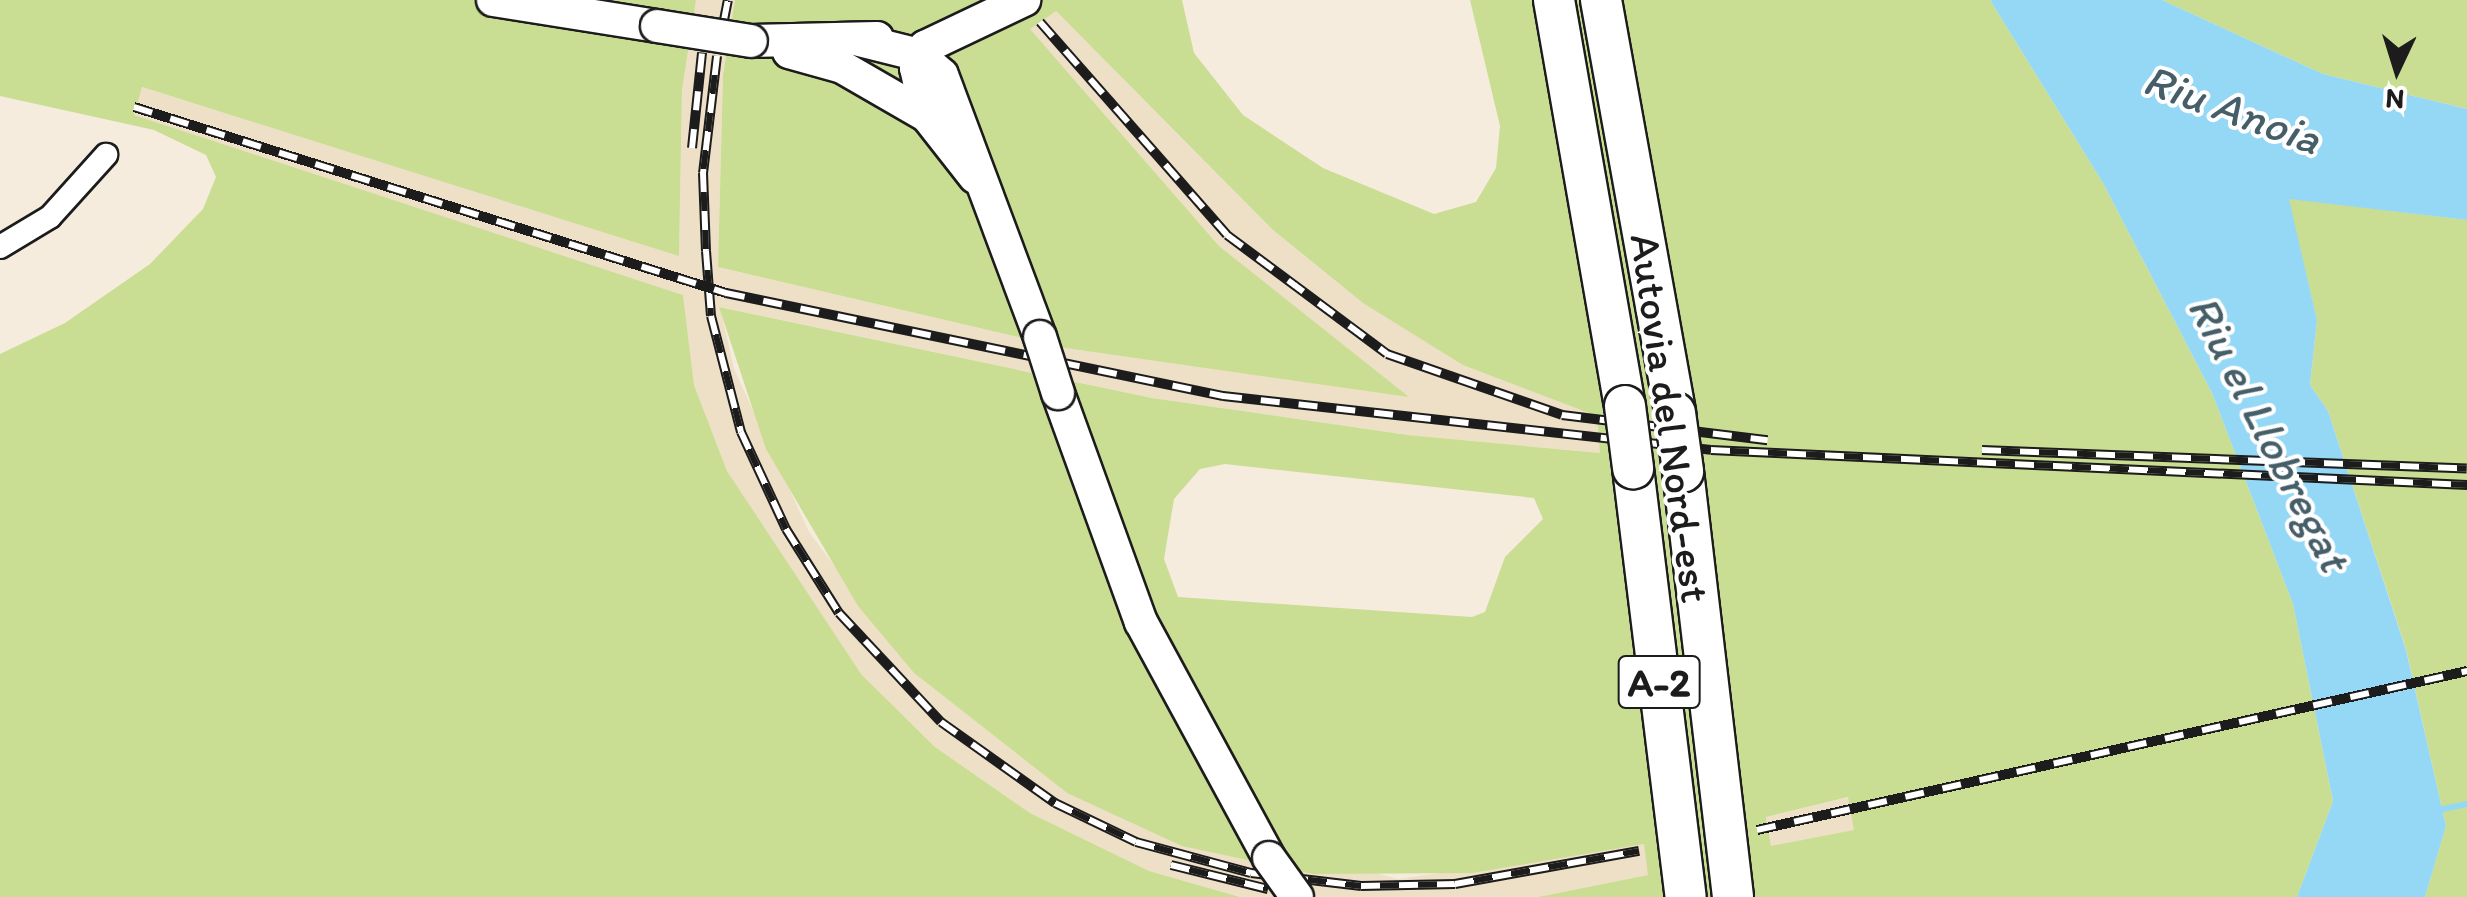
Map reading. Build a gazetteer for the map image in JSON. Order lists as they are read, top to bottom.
{
  "streets": {
    "highway": ["Autovia del Nord-est", "A-2"]
  },
  "water": ["Riu Anoia", "Riu el Llobregat"],
  "north": "bottom"
}
